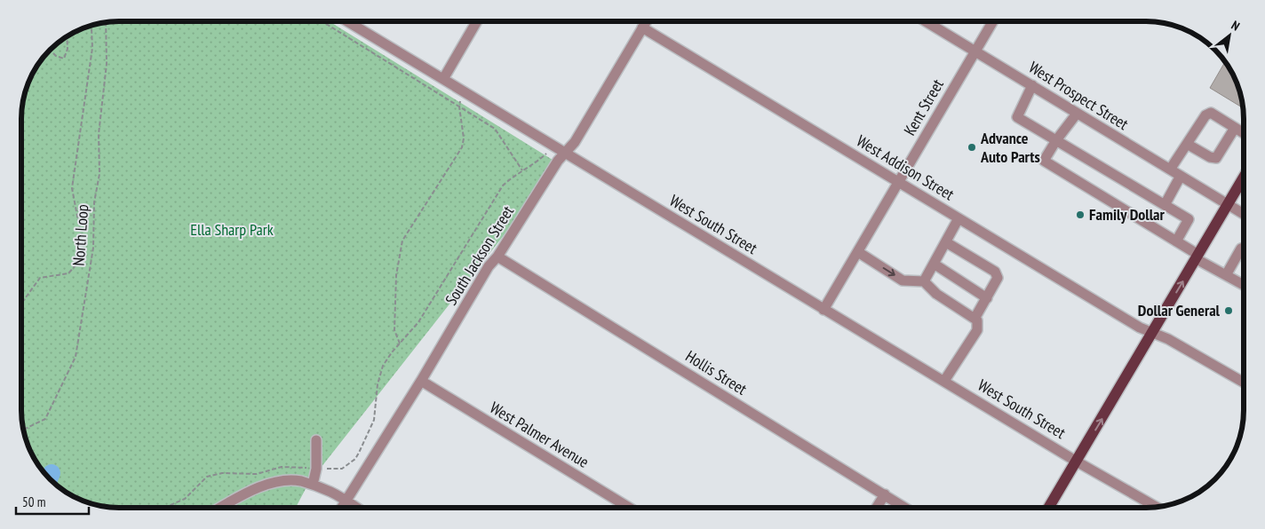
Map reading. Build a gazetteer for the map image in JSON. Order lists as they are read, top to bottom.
{
  "streets": {
    "street": [
      "West Prospect Street",
      "Kent Street",
      "West Addison Street",
      "West South Street",
      "South Jackson Street",
      "Hollis Street",
      "West Palmer Avenue"
    ],
    "path": ["North Loop"]
  },
  "crossings": [
    ["West Prospect Street", "Kent Street"],
    ["Kent Street", "West Addison Street"],
    ["Kent Street", "West South Street"],
    ["West Addison Street", "South Jackson Street"],
    ["West South Street", "South Jackson Street"],
    ["South Jackson Street", "Hollis Street"],
    ["South Jackson Street", "West Palmer Avenue"]
  ],
  "parks": ["Ella Sharp Park"],
  "places": ["Advance Auto Parts", "Family Dollar", "Dollar General"],
  "scale_bar": "50 m",
  "north": "top right"
}
